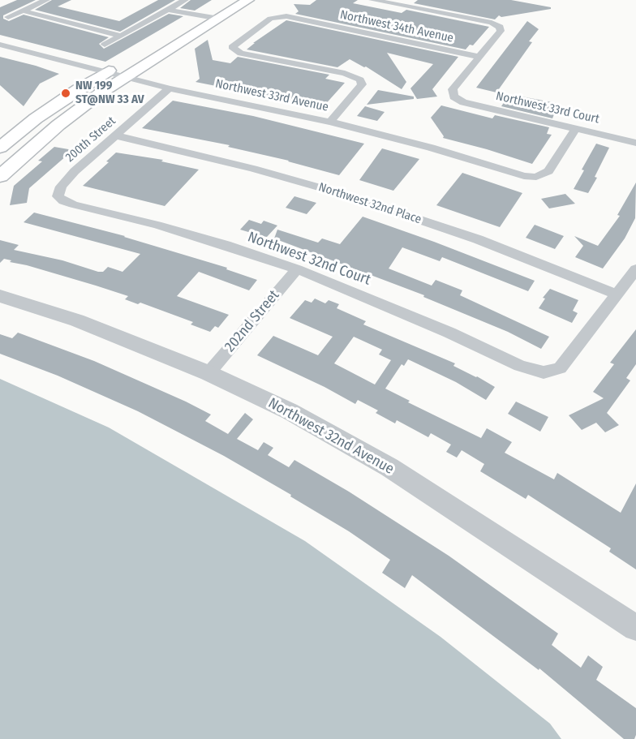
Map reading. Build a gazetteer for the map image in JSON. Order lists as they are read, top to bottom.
{
  "streets": {
    "street": [
      "Northwest 34th Avenue",
      "Northwest 33rd Avenue",
      "Northwest 33rd Court",
      "200th Street",
      "Northwest 32nd Place",
      "Northwest 32nd Court",
      "202nd Street",
      "Northwest 32nd Avenue"
    ]
  },
  "crossings": [
    ["Northwest 34th Avenue", "Northwest 33rd Avenue"],
    ["Northwest 34th Avenue", "Northwest 33rd Court"],
    ["Northwest 33rd Avenue", "Northwest 33rd Court"],
    ["Northwest 33rd Avenue", "200th Street"],
    ["200th Street", "Northwest 32nd Place"],
    ["200th Street", "Northwest 32nd Court"],
    ["Northwest 32nd Place", "Northwest 32nd Court"],
    ["Northwest 32nd Court", "202nd Street"],
    ["202nd Street", "Northwest 32nd Avenue"]
  ],
  "places": ["NW 199 ST@NW 33 AV"]
}
